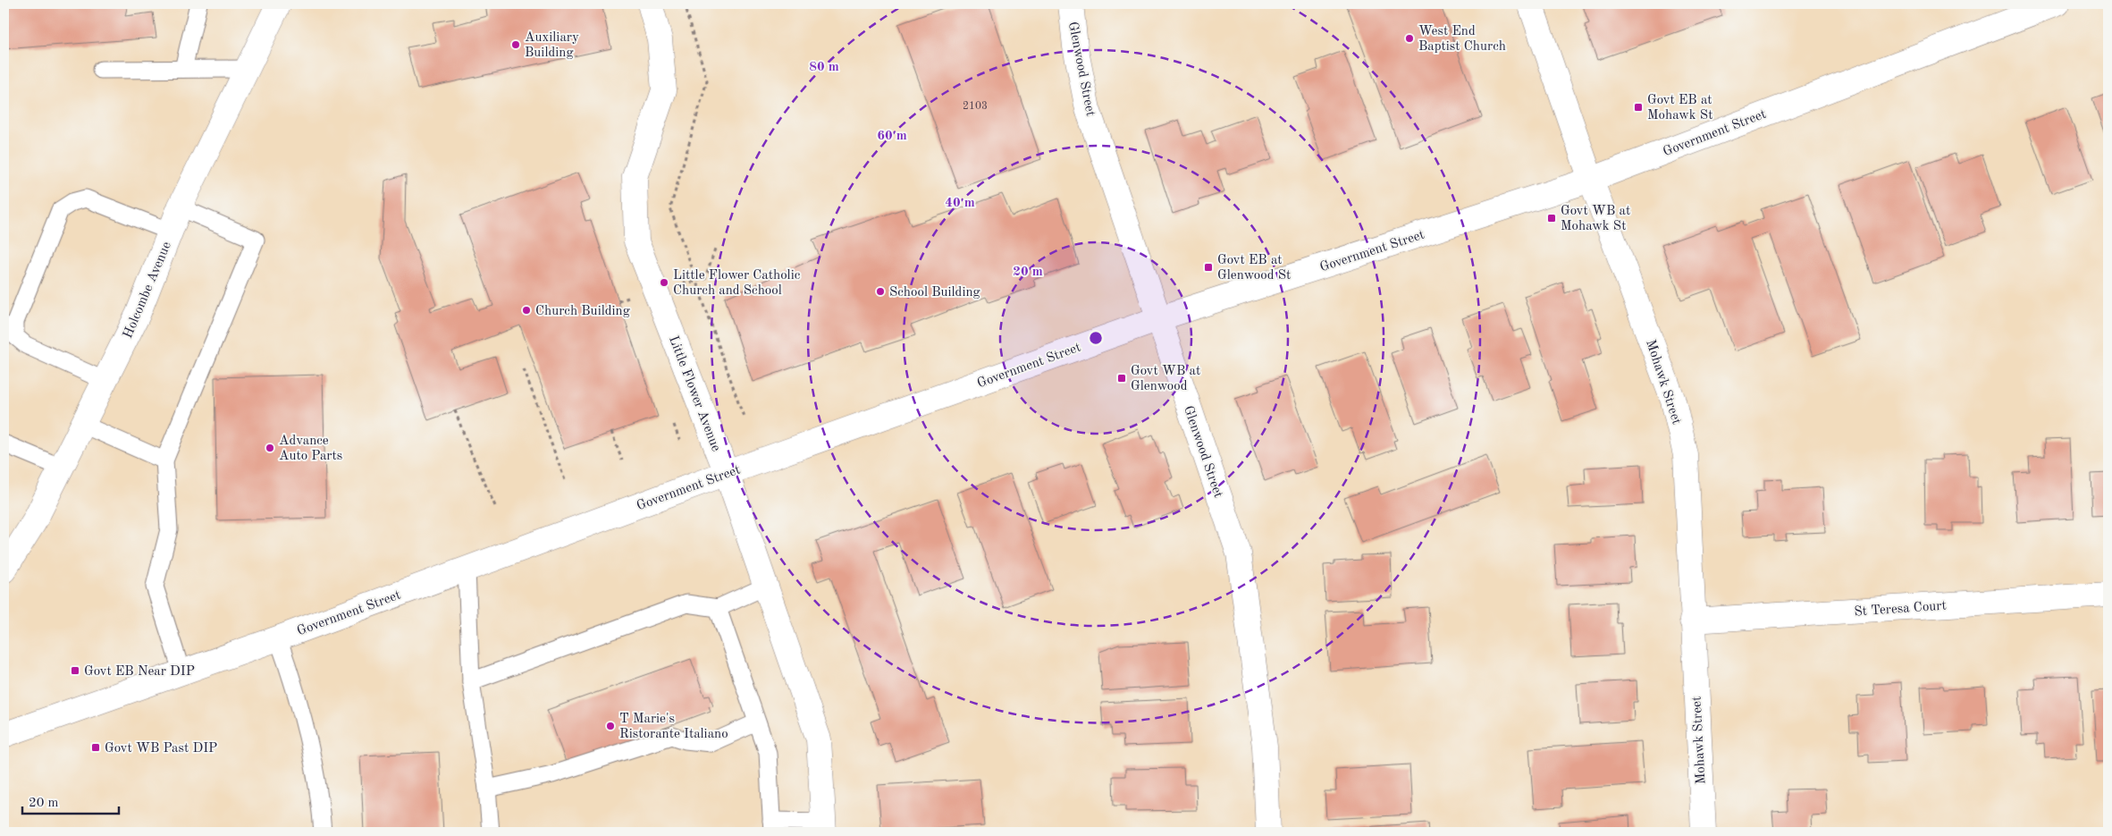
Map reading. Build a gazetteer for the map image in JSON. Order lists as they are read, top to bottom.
{
  "streets": {
    "street": [
      "Glenwood Street",
      "Government Street",
      "Holcombe Avenue",
      "Mohawk Street",
      "Little Flower Avenue",
      "St Teresa Court"
    ]
  },
  "crossings": [
    ["Glenwood Street", "Government Street"],
    ["Government Street", "Mohawk Street"],
    ["Government Street", "Little Flower Avenue"],
    ["Mohawk Street", "St Teresa Court"]
  ],
  "places": {
    "other": [
      "West End Baptist Church",
      "Auxiliary Building",
      "Little Flower Catholic Church and School",
      "School Building",
      "Church Building",
      "Advance Auto Parts",
      "T Marie's Ristorante Italiano"
    ],
    "transit": [
      "Govt EB at Mohawk St",
      "Govt WB at Mohawk St",
      "Govt EB at Glenwood St",
      "Govt WB at Glenwood",
      "Govt EB Near DIP",
      "Govt WB Past DIP"
    ]
  },
  "house_numbers": ["2103"],
  "scale_bar": "20 m",
  "rings": [
    "80 m",
    "60 m",
    "40 m",
    "20 m"
  ]
}
